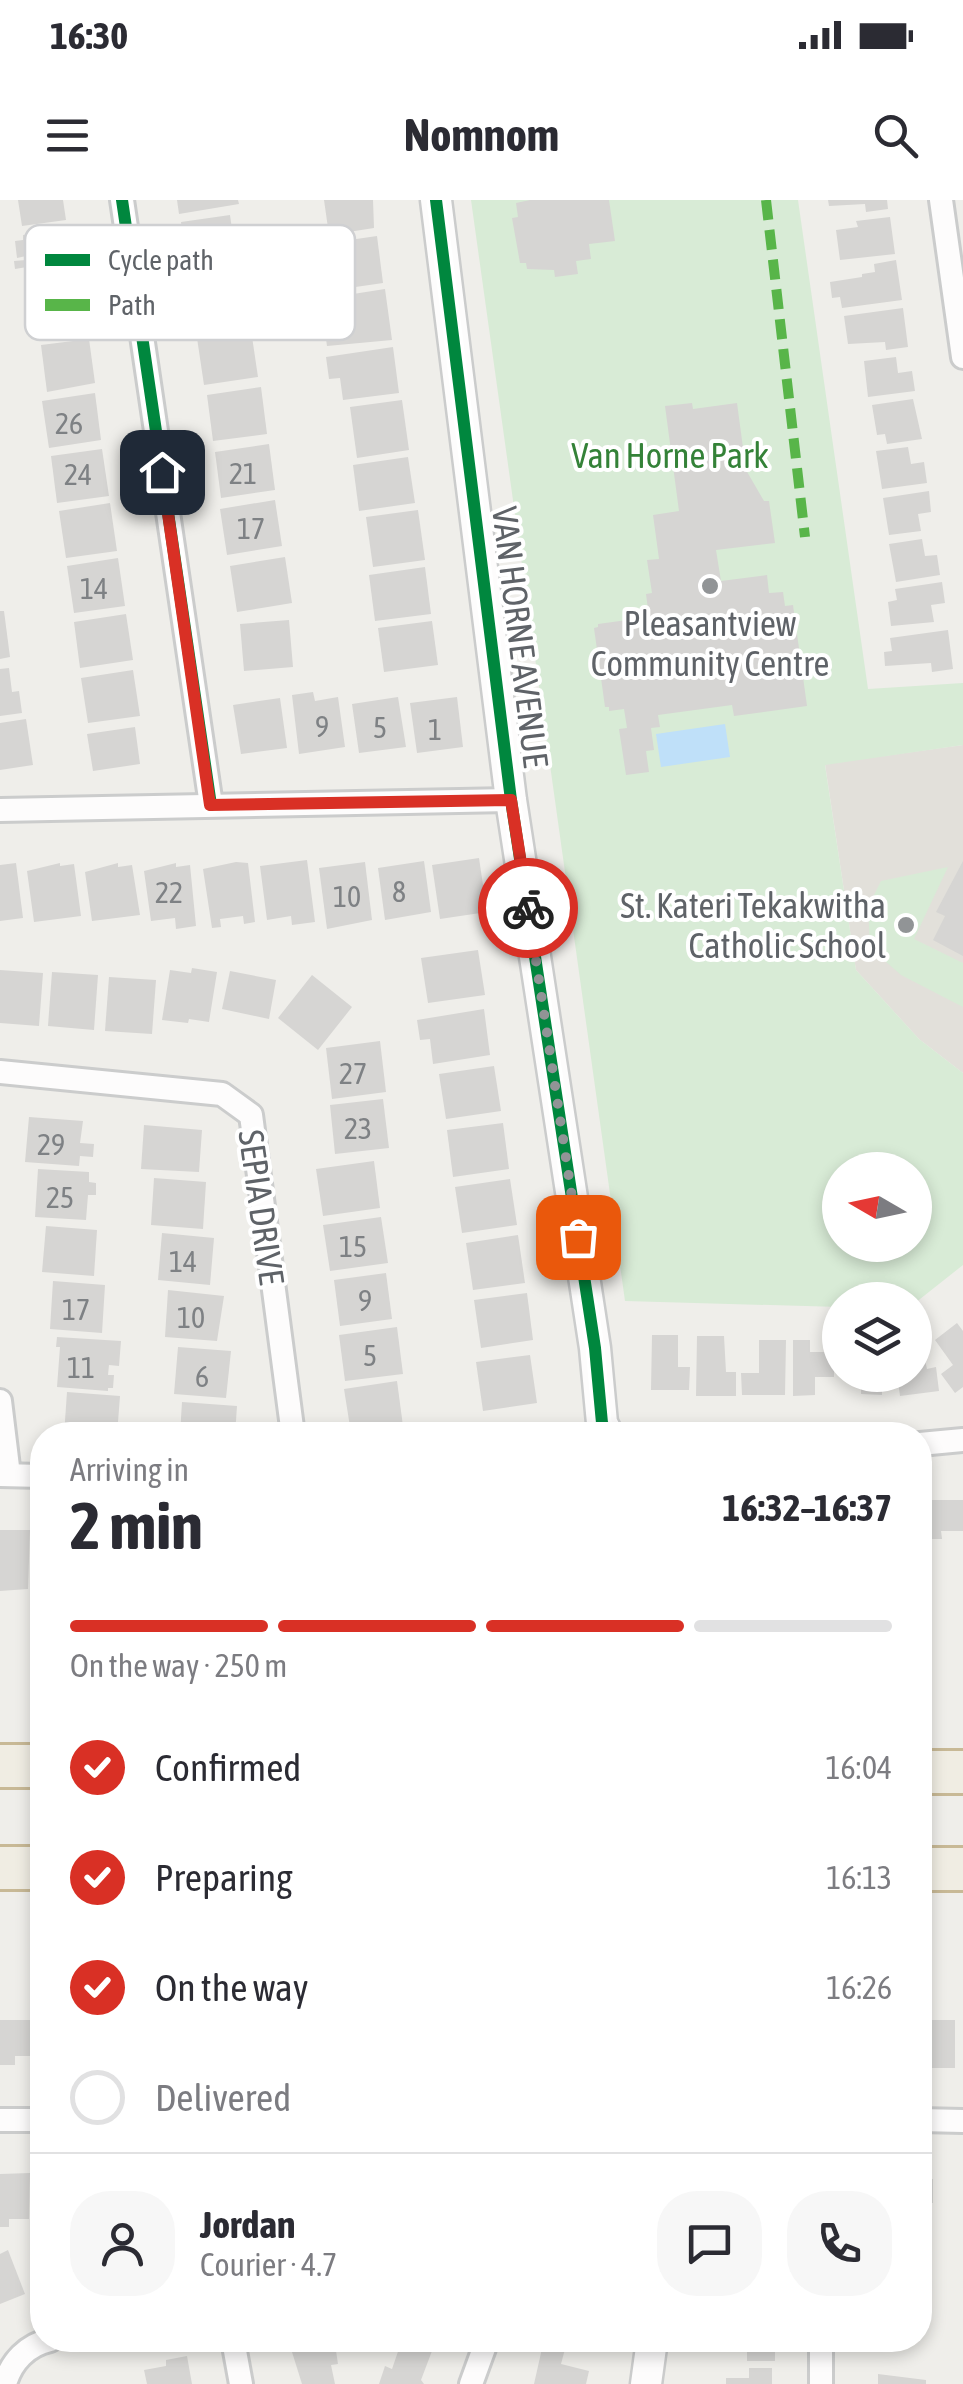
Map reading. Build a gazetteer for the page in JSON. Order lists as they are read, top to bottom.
{
  "streets": {
    "street": ["VAN HORNE AVENUE", "SEPIA DRIVE"]
  },
  "parks": ["Van Horne Park"],
  "places": ["Pleasantview Community Centre", "St. Kateri Tekakwitha Catholic School"],
  "house_numbers": [
    "26",
    "21",
    "24",
    "17",
    "14",
    "9",
    "5",
    "1",
    "8",
    "22",
    "10",
    "27",
    "23",
    "29",
    "25",
    "15",
    "14",
    "9",
    "17",
    "10",
    "5",
    "11",
    "6"
  ],
  "legend": ["Cycle path", "Path"],
  "north": "left",
  "page": {
    "status": "16:30",
    "header": "Nomnom",
    "heading": ["2 min", "Arriving in", "16:32–16:37"],
    "panel": ["Jordan", "Courier · 4.7"],
    "bar": "On the way · 250 m",
    "list": [
      ["Confirmed", "16:04"],
      ["Preparing", "16:13"],
      ["On the way", "16:26"],
      "Delivered"
    ]
  }
}
